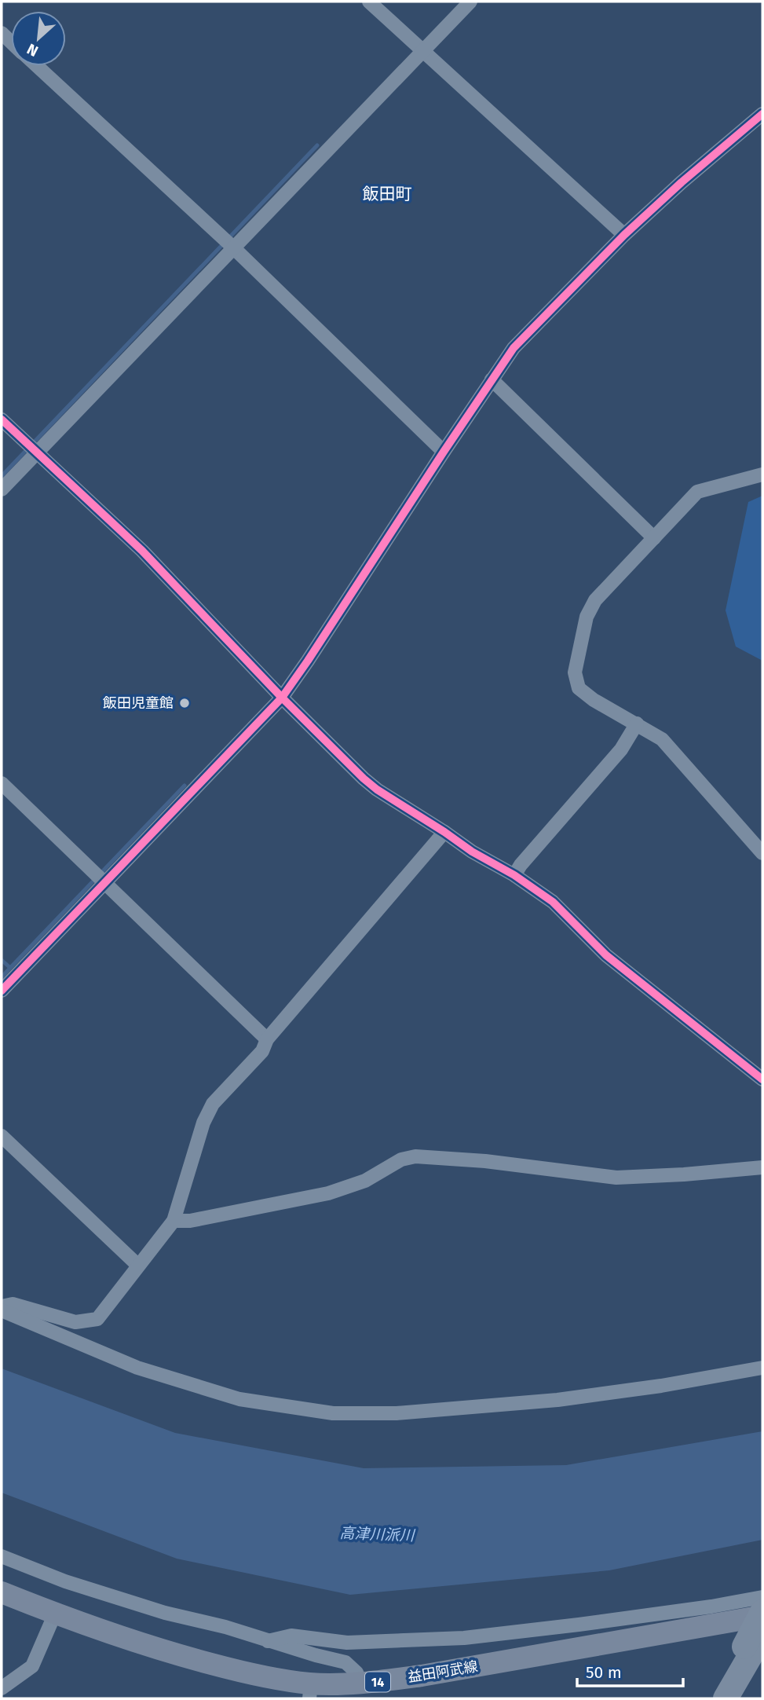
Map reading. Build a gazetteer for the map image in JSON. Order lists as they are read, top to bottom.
{
  "streets": {
    "main road": ["益田阿武線", "14"]
  },
  "districts": ["飯田町"],
  "water": ["高津川派川"],
  "places": ["飯田児童館"],
  "scale_bar": "50 m",
  "north": "bottom left"
}
